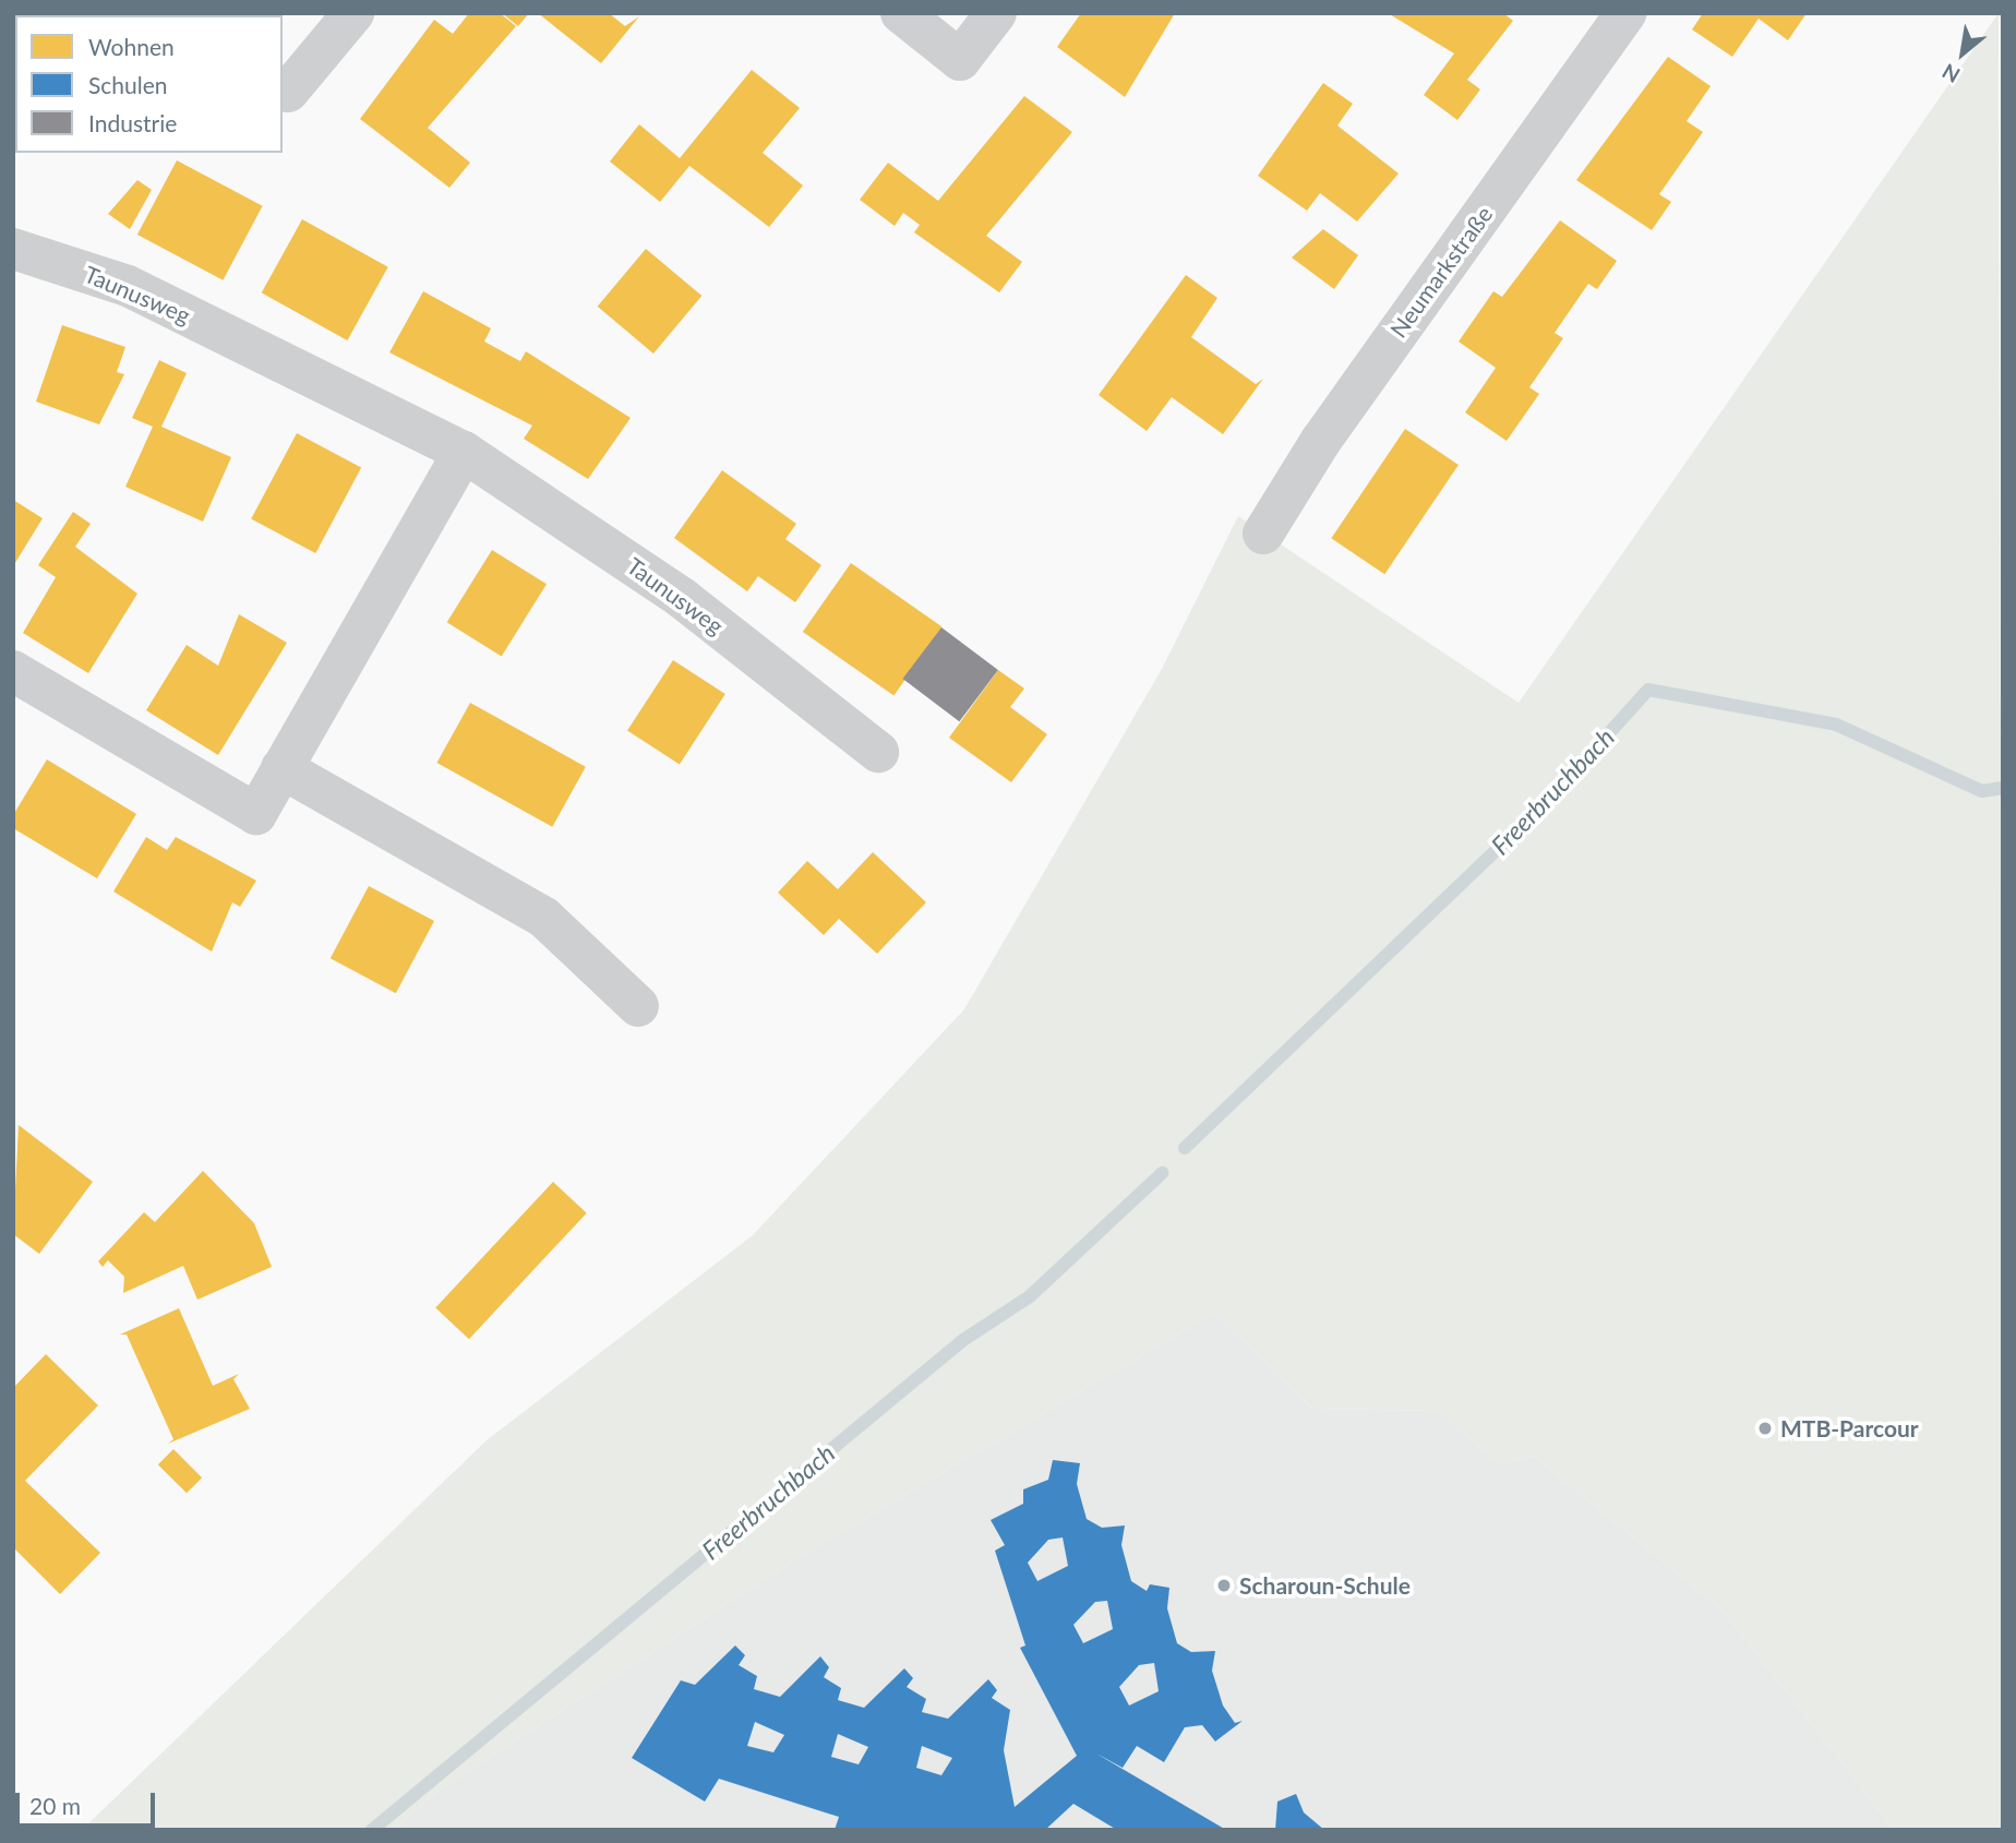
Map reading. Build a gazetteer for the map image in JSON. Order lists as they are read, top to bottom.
{
  "streets": {
    "street": ["Neumarkstraße", "Taunusweg"]
  },
  "water": ["Freerbruchbach"],
  "places": ["MTB-Parcour", "Scharoun-Schule"],
  "legend": ["Wohnen", "Schulen", "Industrie"],
  "scale_bar": "20 m",
  "north": "bottom left"
}
